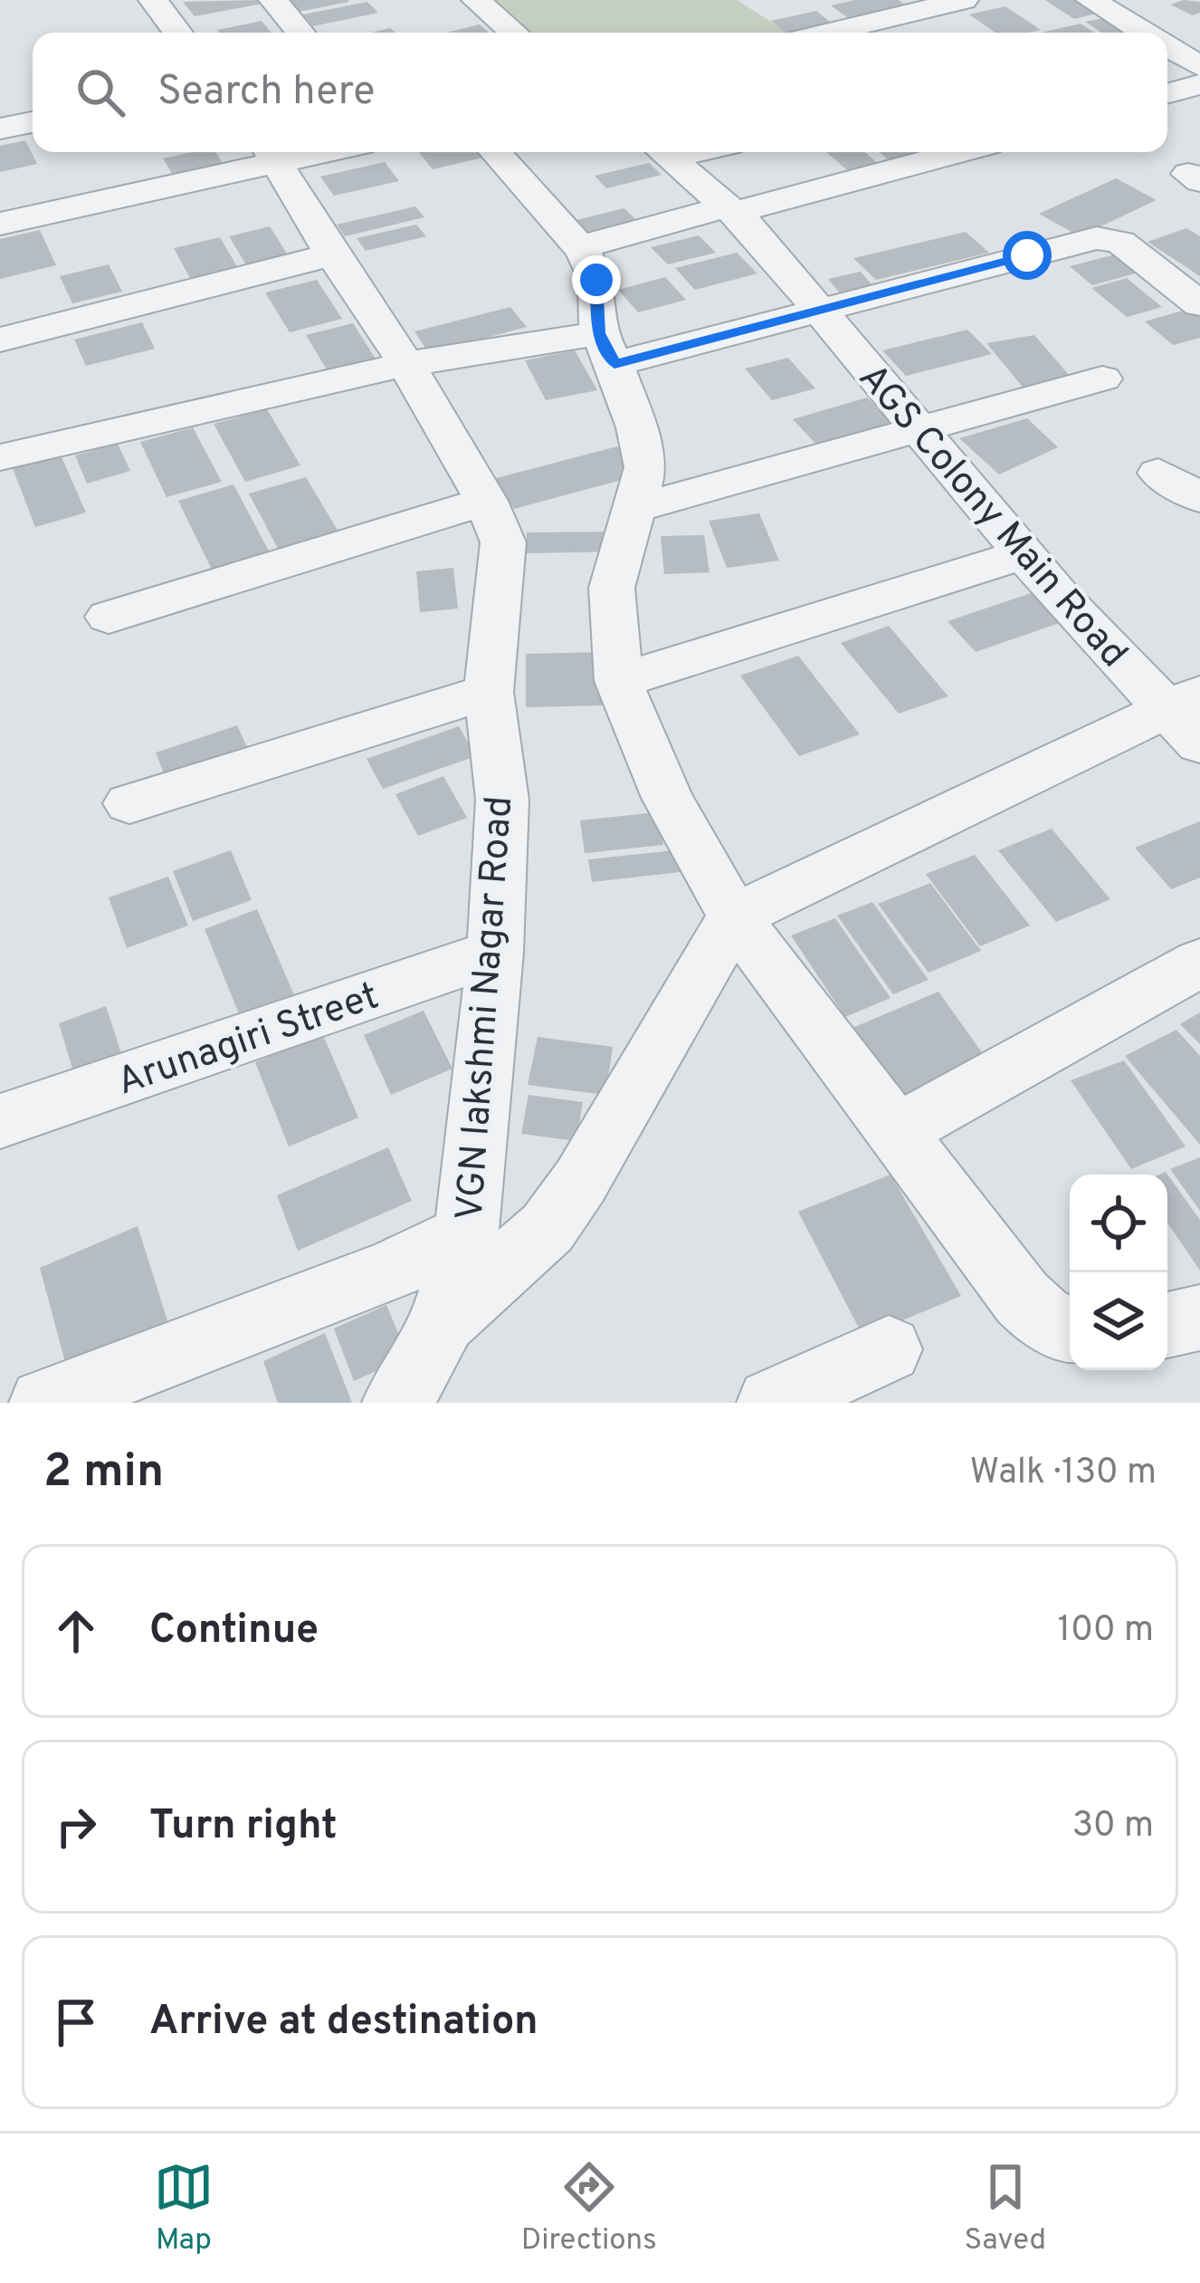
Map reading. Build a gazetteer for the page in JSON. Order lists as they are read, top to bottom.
{
  "streets": {
    "street": ["AGS Colony Main Road", "VGN lakshmi Nagar Road", "Arunagiri Street"]
  },
  "crossings": [
    ["VGN lakshmi Nagar Road", "Arunagiri Street"]
  ],
  "page": {
    "search": "Search here",
    "heading": ["2 min", "Walk · 130 m"],
    "list": [
      ["Continue", "100 m"],
      ["Turn right", "30 m"],
      "Arrive at destination"
    ],
    "nav": ["Map", "Directions", "Saved"]
  }
}
